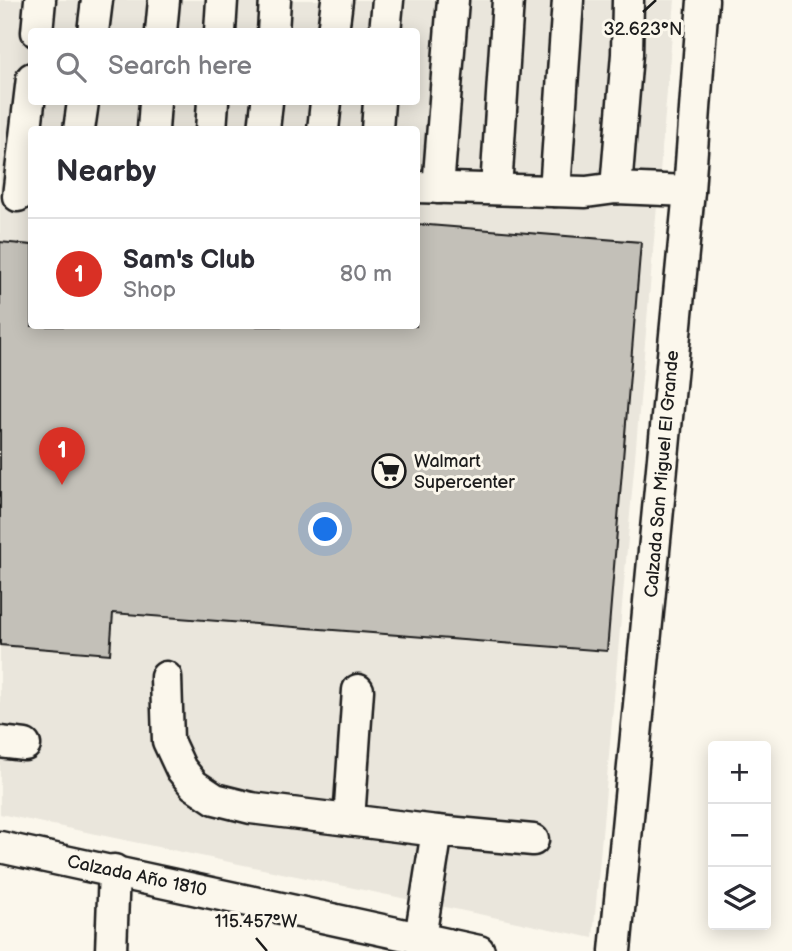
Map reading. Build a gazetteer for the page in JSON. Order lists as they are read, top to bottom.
{
  "streets": {
    "street": ["Calzada San Miguel El Grande", "Calzada Año 1810"]
  },
  "places": {
    "supermarket": ["Walmart Supercenter"]
  },
  "page": {
    "search": "Search here",
    "heading": "Nearby",
    "list": [
      {
        "mark": "1",
        "name": "Sam's Club",
        "note": "Shop",
        "value": "80 m"
      }
    ],
    "pins": "1",
    "map_buttons": ["+", "−"]
  },
  "coordinates": ["32.623°N", "115.457°W"]
}
